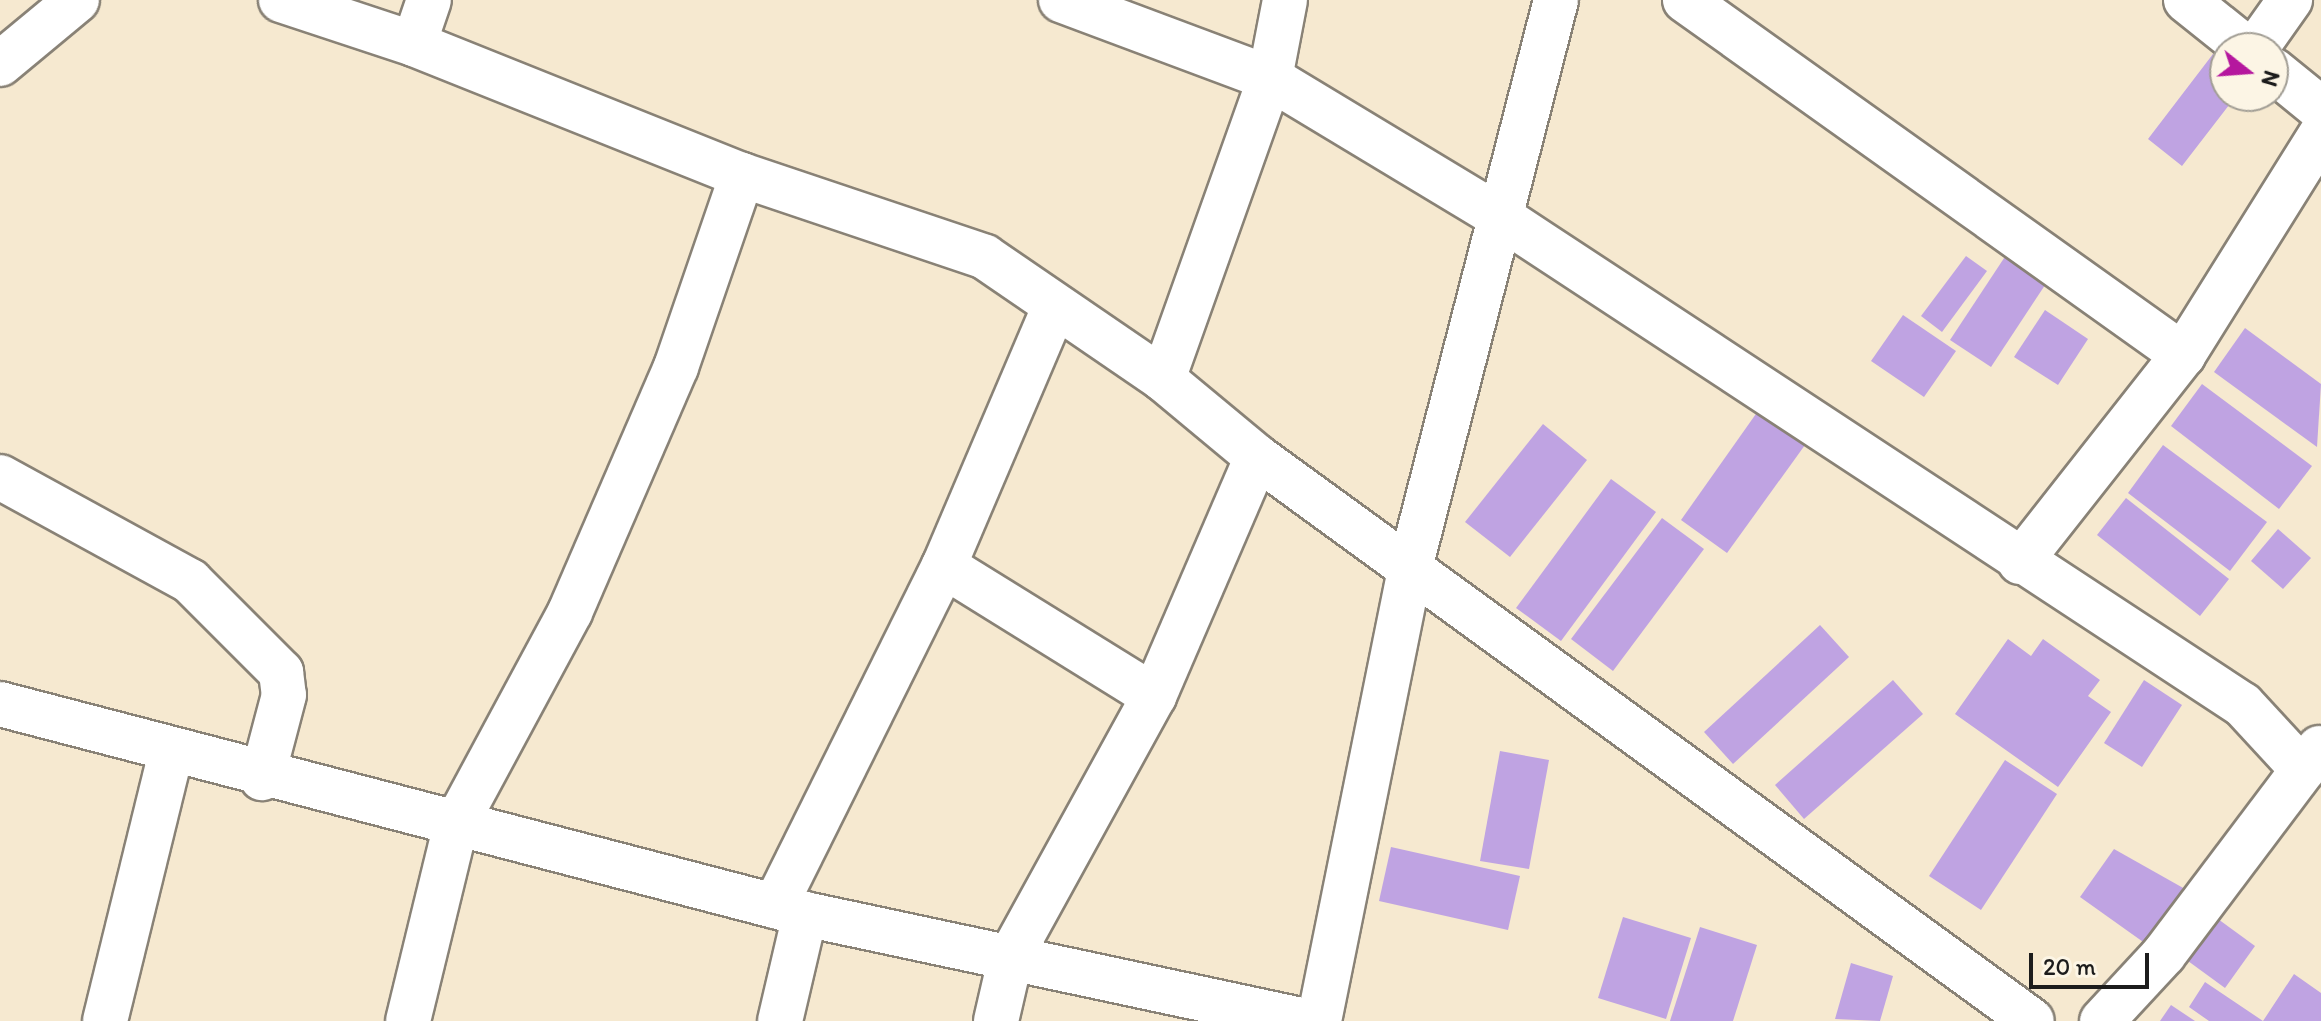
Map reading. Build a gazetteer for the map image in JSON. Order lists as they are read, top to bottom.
{
  "scale_bar": "20 m",
  "north": "right"
}
